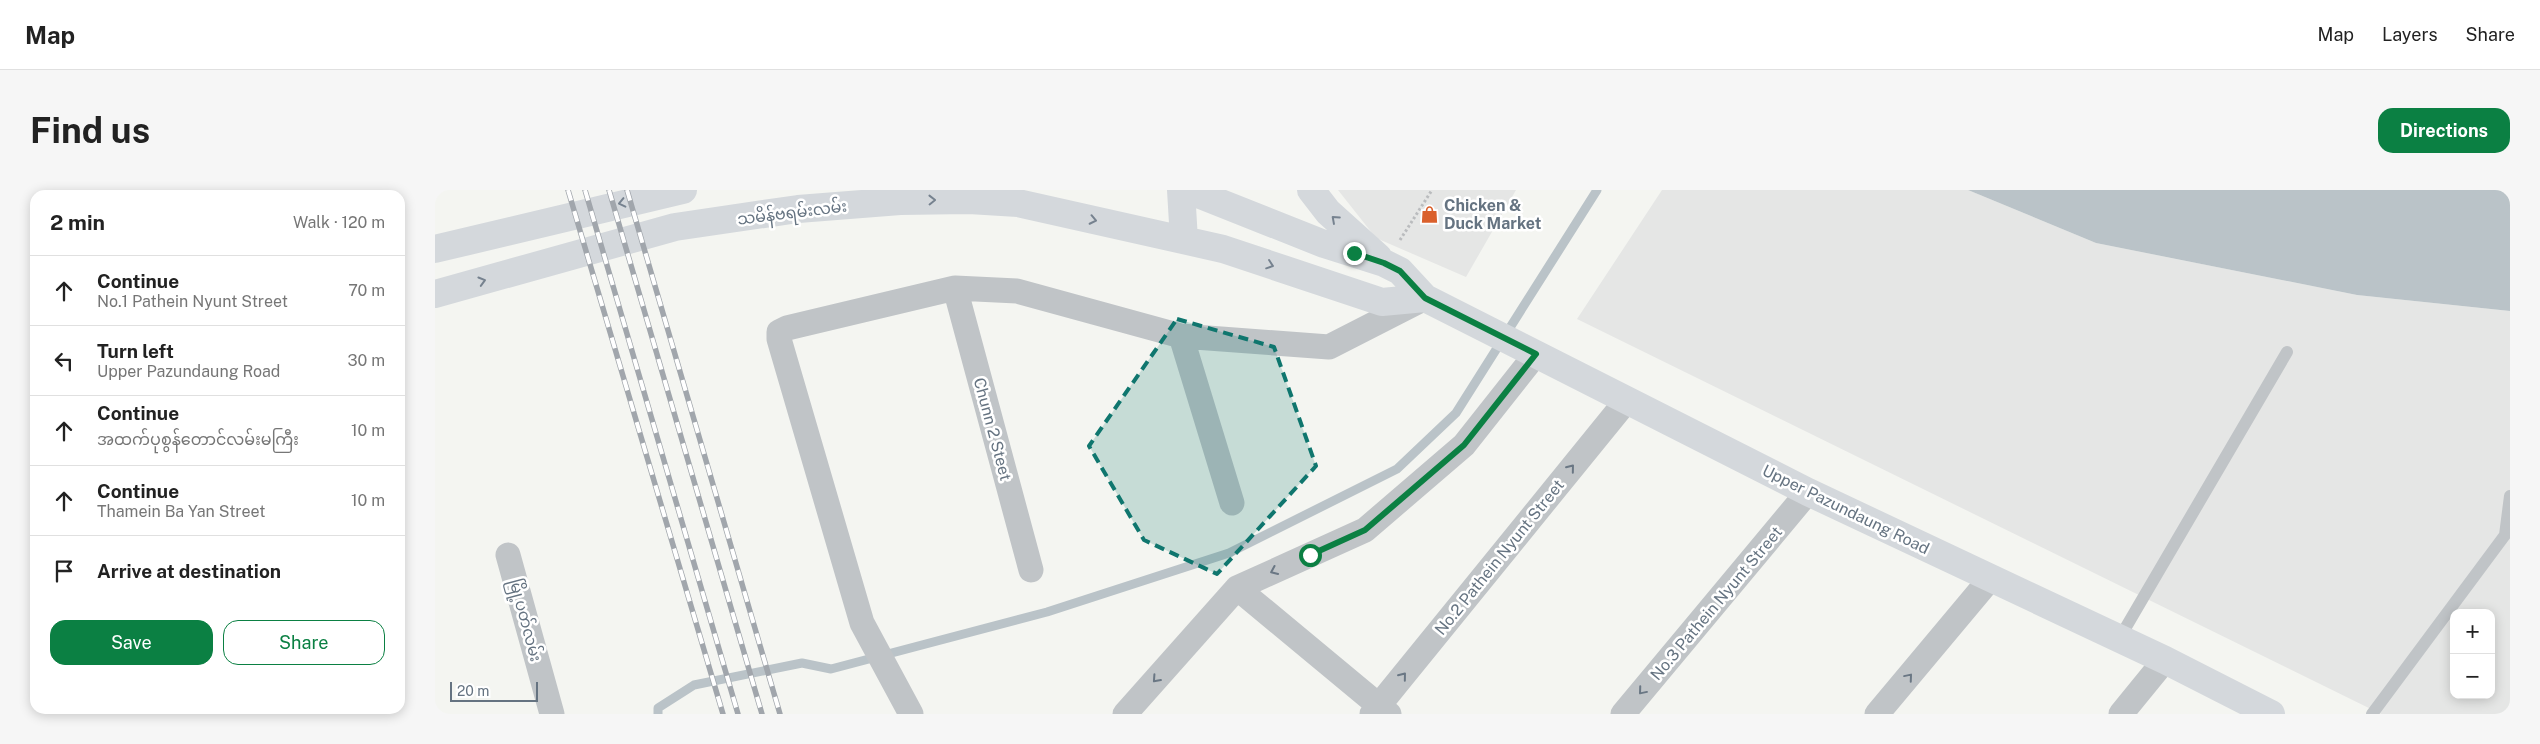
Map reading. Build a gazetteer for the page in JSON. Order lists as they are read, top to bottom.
{
  "streets": {
    "main road": ["သမိန်ဗရမ်းလမ်း", "Upper Pazundaung Road"],
    "street": [
      "Chunn 2 Steet",
      "No.2 Pathein Nyunt Street",
      "No.3 Pathein Nyunt Street",
      "မြို့ပတ်လမ်း"
    ]
  },
  "crossings": [
    ["သမိန်ဗရမ်းလမ်း", "Upper Pazundaung Road"],
    ["Upper Pazundaung Road", "No.2 Pathein Nyunt Street"],
    ["Upper Pazundaung Road", "No.3 Pathein Nyunt Street"]
  ],
  "places": {
    "shop": ["Chicken & Duck Market"]
  },
  "scale_bar": "20 m",
  "page": {
    "header": "Map",
    "nav": ["Map", "Layers", "Share"],
    "buttons": [
      "Directions",
      ["Save", "Share"]
    ],
    "title": "Find us",
    "heading": ["2 min", "Walk · 120 m"],
    "list": [
      ["Continue", "No.1 Pathein Nyunt Street", "70 m"],
      ["Turn left", "Upper Pazundaung Road", "30 m"],
      ["Continue", "အထက်ပုစွန်တောင်လမ်းမကြီး", "10 m"],
      ["Continue", "Thamein Ba Yan Street", "10 m"],
      "Arrive at destination"
    ],
    "map_buttons": ["+", "−"],
    "scale": "20 m"
  }
}
